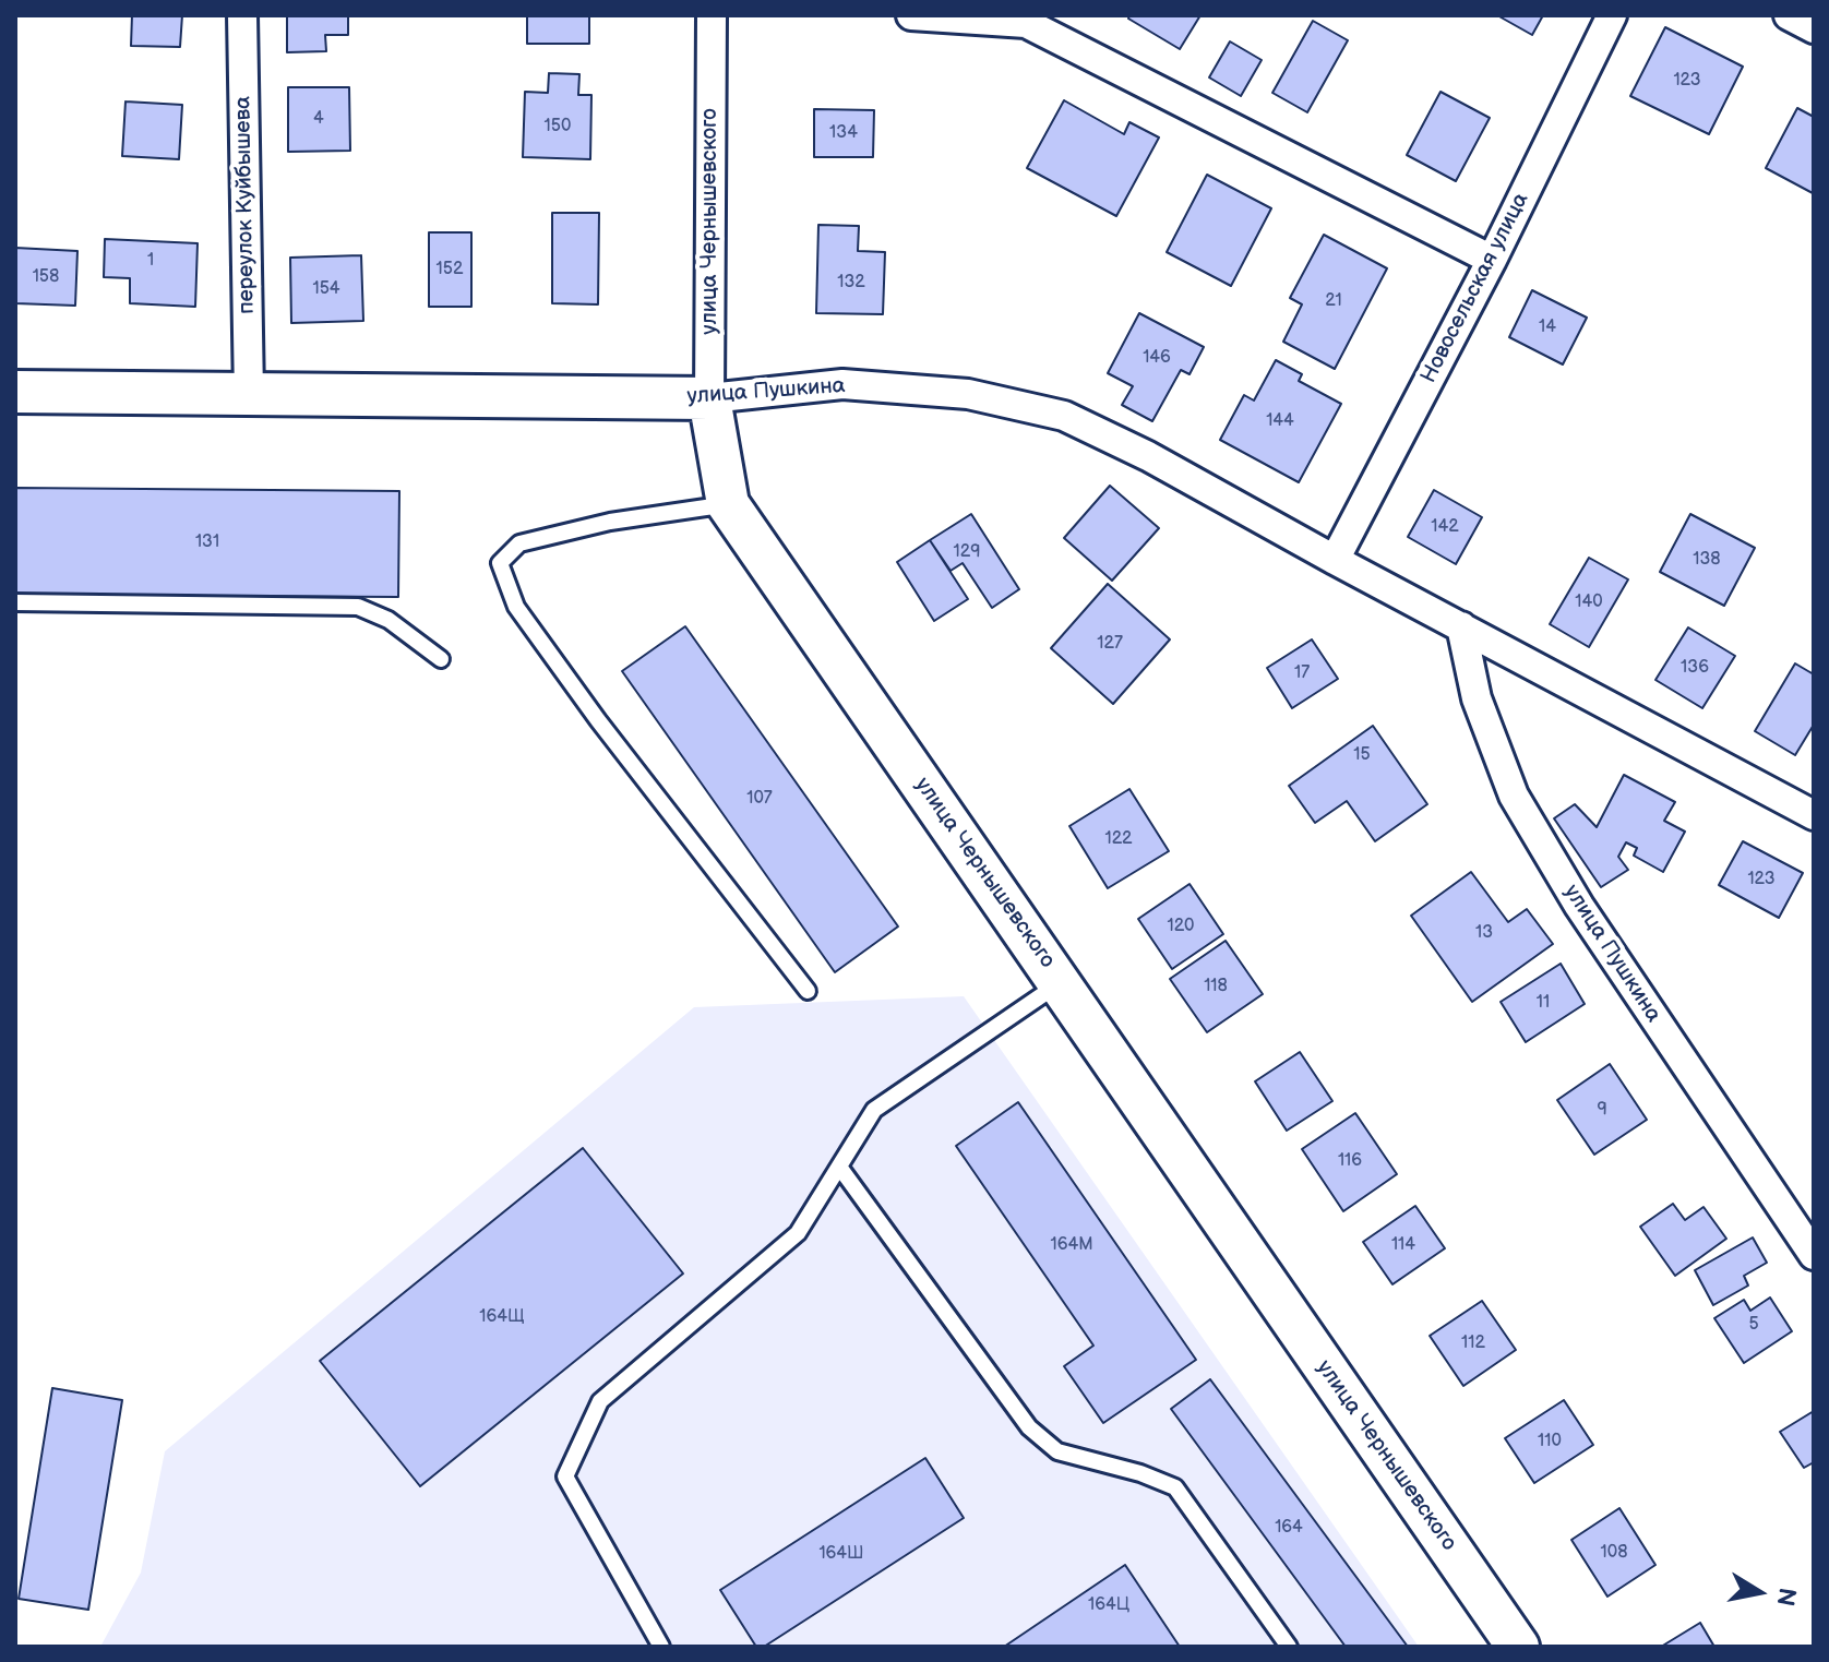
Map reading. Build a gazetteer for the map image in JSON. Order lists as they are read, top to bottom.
{
  "streets": {
    "street": [
      "переулок Куйбышева",
      "улица Чернышевского",
      "Новосельская улица",
      "улица Пушкина"
    ]
  },
  "crossings": [
    ["переулок Куйбышева", "улица Пушкина"],
    ["улица Чернышевского", "улица Пушкина"],
    ["Новосельская улица", "улица Пушкина"]
  ],
  "house_numbers": [
    "123",
    "4",
    "150",
    "134",
    "1",
    "152",
    "158",
    "132",
    "154",
    "21",
    "14",
    "146",
    "144",
    "142",
    "131",
    "129",
    "138",
    "140",
    "127",
    "136",
    "17",
    "15",
    "107",
    "122",
    "123",
    "120",
    "13",
    "118",
    "11",
    "9",
    "116",
    "164М",
    "114",
    "164Щ",
    "5",
    "112",
    "110",
    "164",
    "108",
    "164Ш",
    "164Ц"
  ],
  "north": "right"
}
